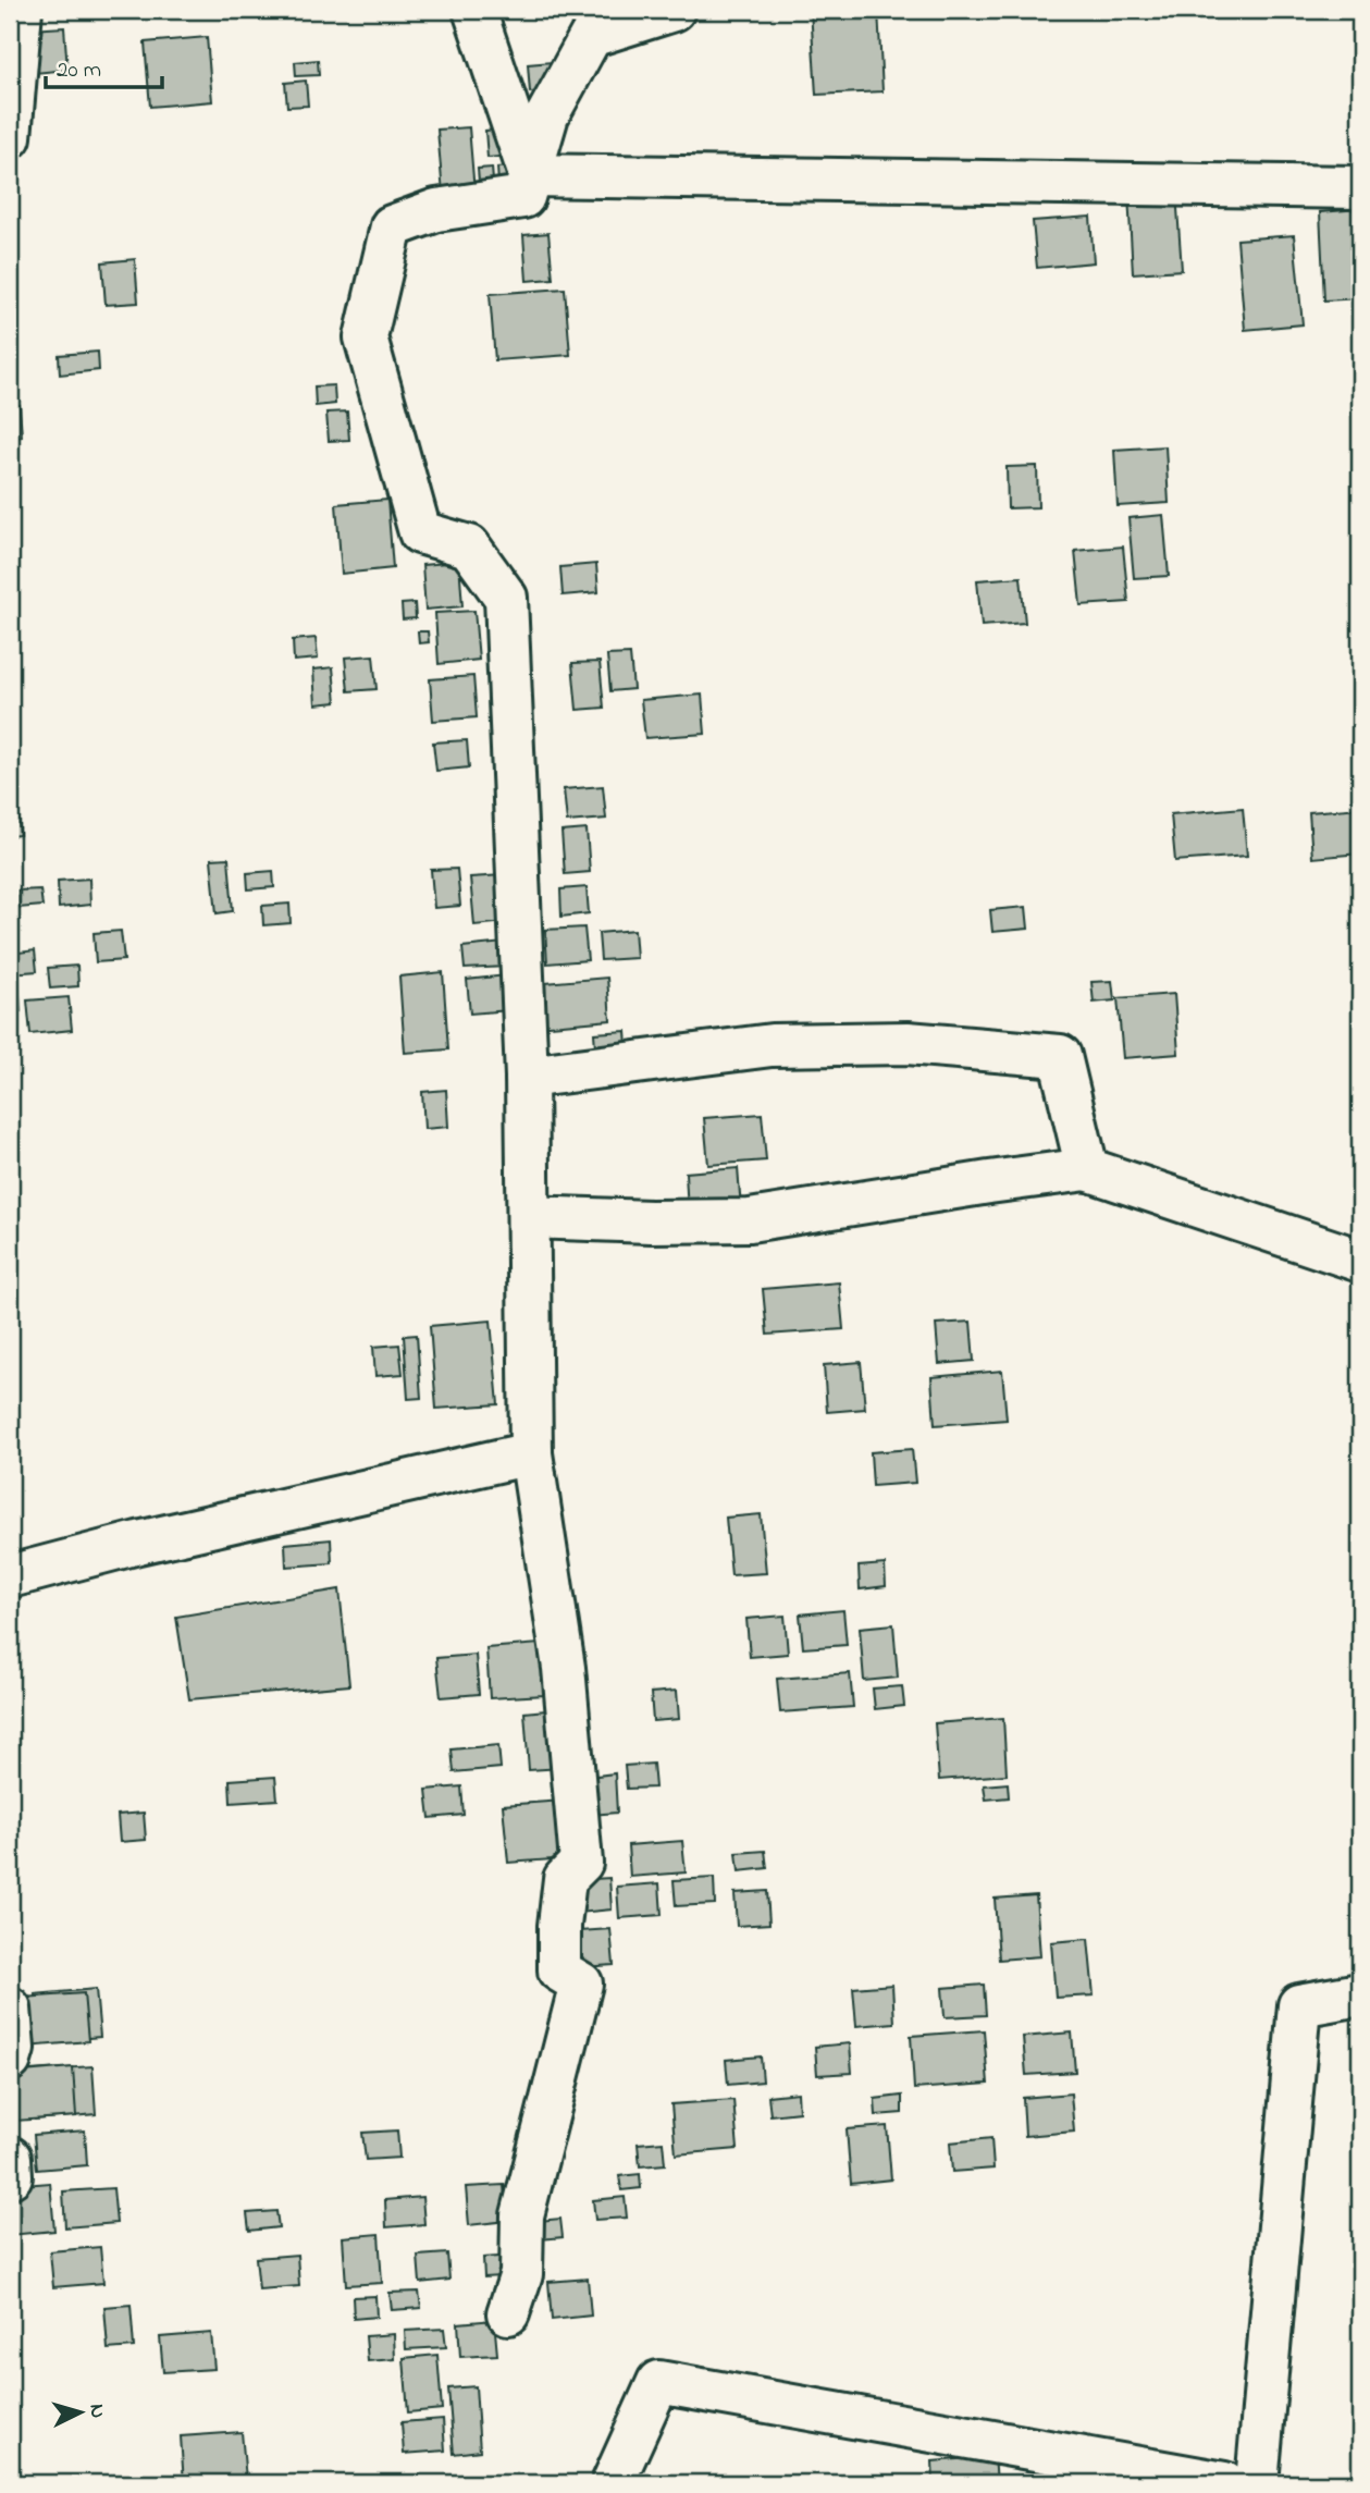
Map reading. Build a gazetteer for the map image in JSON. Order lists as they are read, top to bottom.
{
  "scale_bar": "20 m",
  "north": "right"
}
